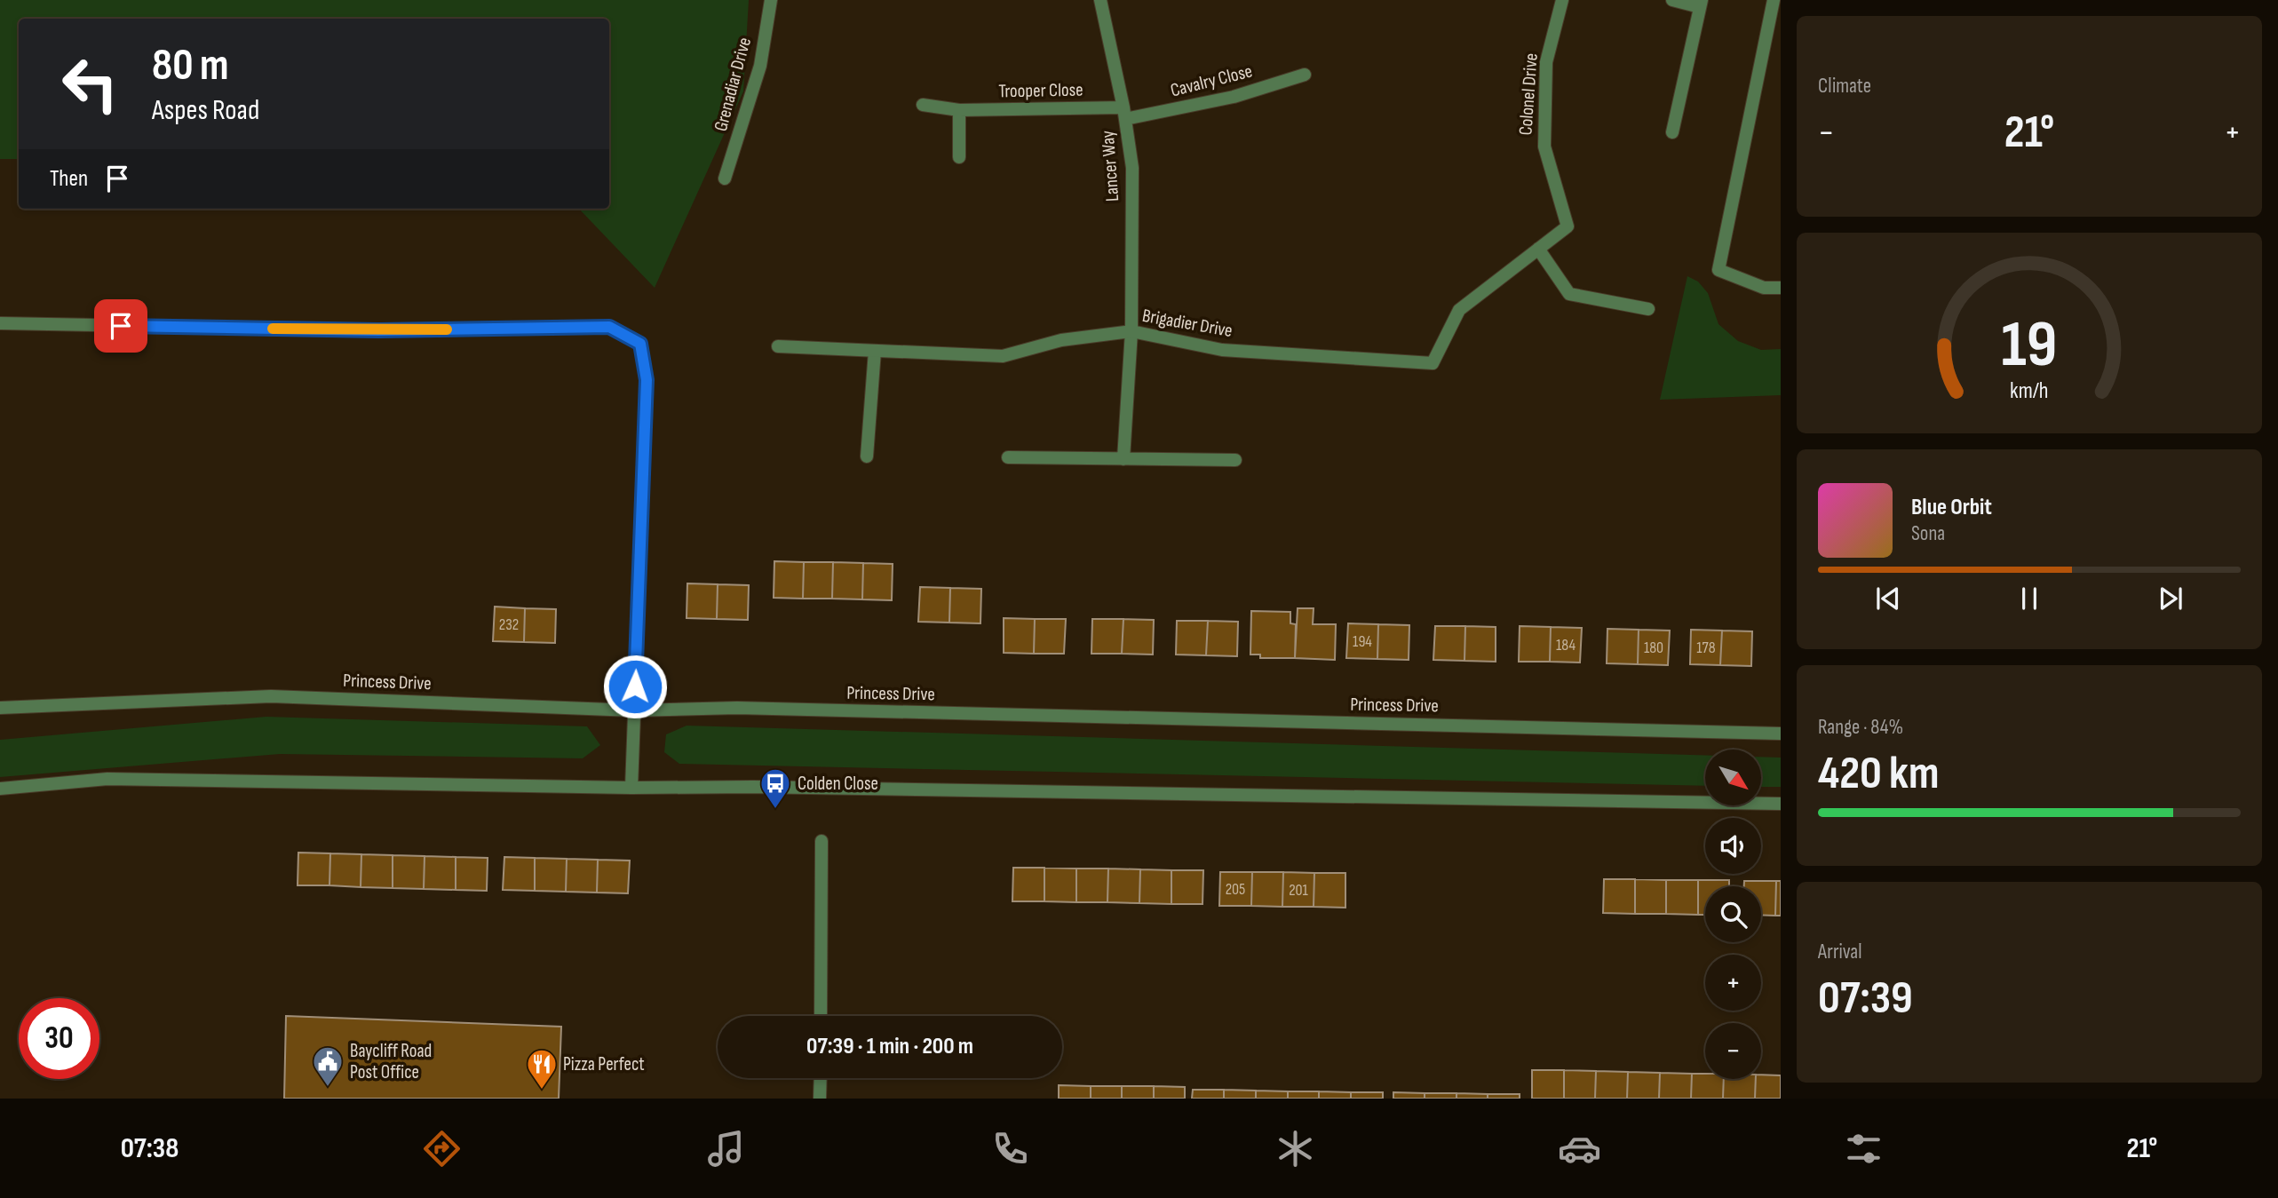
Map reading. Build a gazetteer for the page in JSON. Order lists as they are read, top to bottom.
{
  "streets": {
    "street": [
      "Cavalry Close",
      "Grenadiar Drive",
      "Trooper Close",
      "Colonel Drive",
      "Lancer Way",
      "Brigadier Drive",
      "Princess Drive"
    ]
  },
  "crossings": [
    ["Cavalry Close", "Trooper Close"],
    ["Cavalry Close", "Lancer Way"],
    ["Trooper Close", "Lancer Way"],
    ["Colonel Drive", "Brigadier Drive"],
    ["Lancer Way", "Brigadier Drive"]
  ],
  "places": {
    "bus stop": ["Colden Close"],
    "public building": ["Baycliff Road Post Office"],
    "restaurant": ["Pizza Perfect"]
  },
  "house_numbers": [
    "232",
    "194",
    "184",
    "180",
    "178",
    "205",
    "201"
  ],
  "north": "bottom right",
  "page": {
    "tile": [
      "Climate",
      ["Range · 84%", "420 km"],
      ["Arrival", "07:39"]
    ],
    "turn": ["80 m", "Aspes Road"],
    "heat": ["−", "21°", "+"],
    "then": "Then",
    "song": ["Blue Orbit", "Sona"],
    "map_buttons": ["+", "−"],
    "limit": "30",
    "trip": "07:39 · 1 min · 200 m",
    "tabs": ["07:38", "21°"],
    "gauge": ["19", "km/h"]
  }
}
